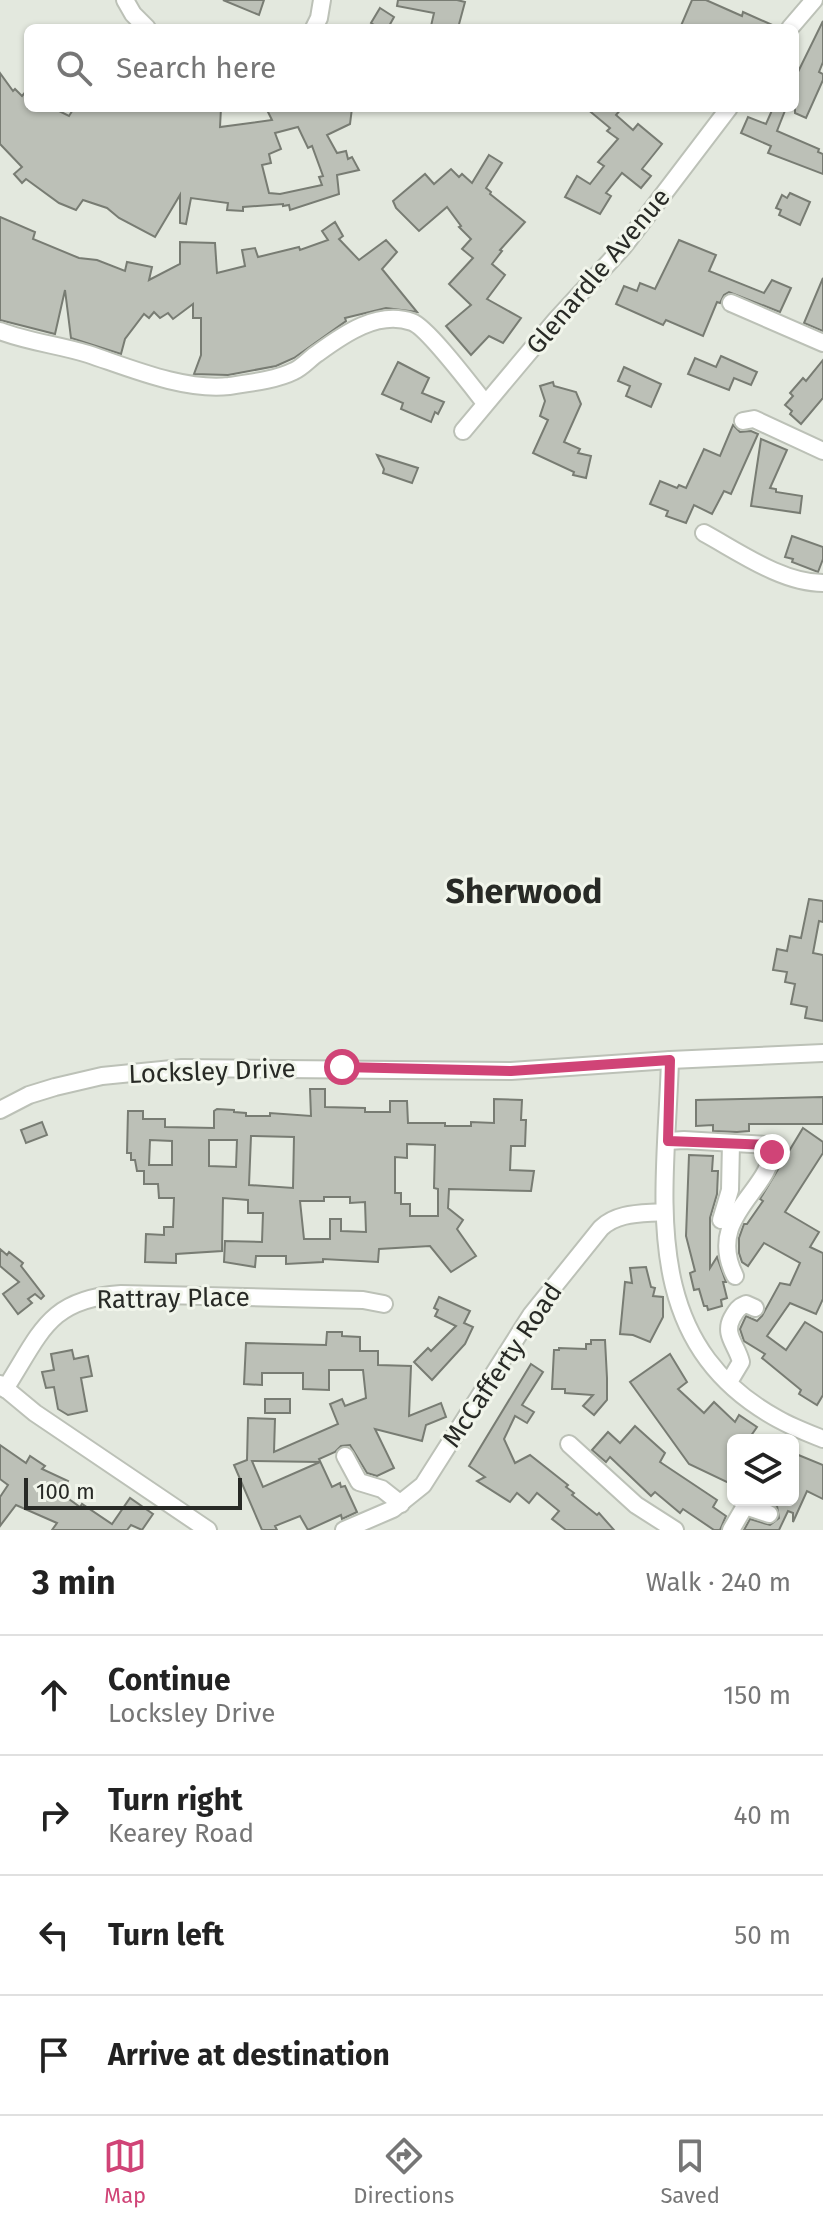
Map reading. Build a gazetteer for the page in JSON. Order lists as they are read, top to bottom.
{
  "streets": {
    "street": [
      "Glenardle Avenue",
      "Locksley Drive",
      "Rattray Place",
      "McCafferty Road"
    ]
  },
  "districts": ["Sherwood"],
  "scale_bar": "100 m",
  "page": {
    "search": "Search here",
    "scale": "100 m",
    "heading": ["3 min", "Walk · 240 m"],
    "list": [
      ["Continue", "Locksley Drive", "150 m"],
      ["Turn right", "Kearey Road", "40 m"],
      ["Turn left", "50 m"],
      "Arrive at destination"
    ],
    "nav": ["Map", "Directions", "Saved"]
  }
}
